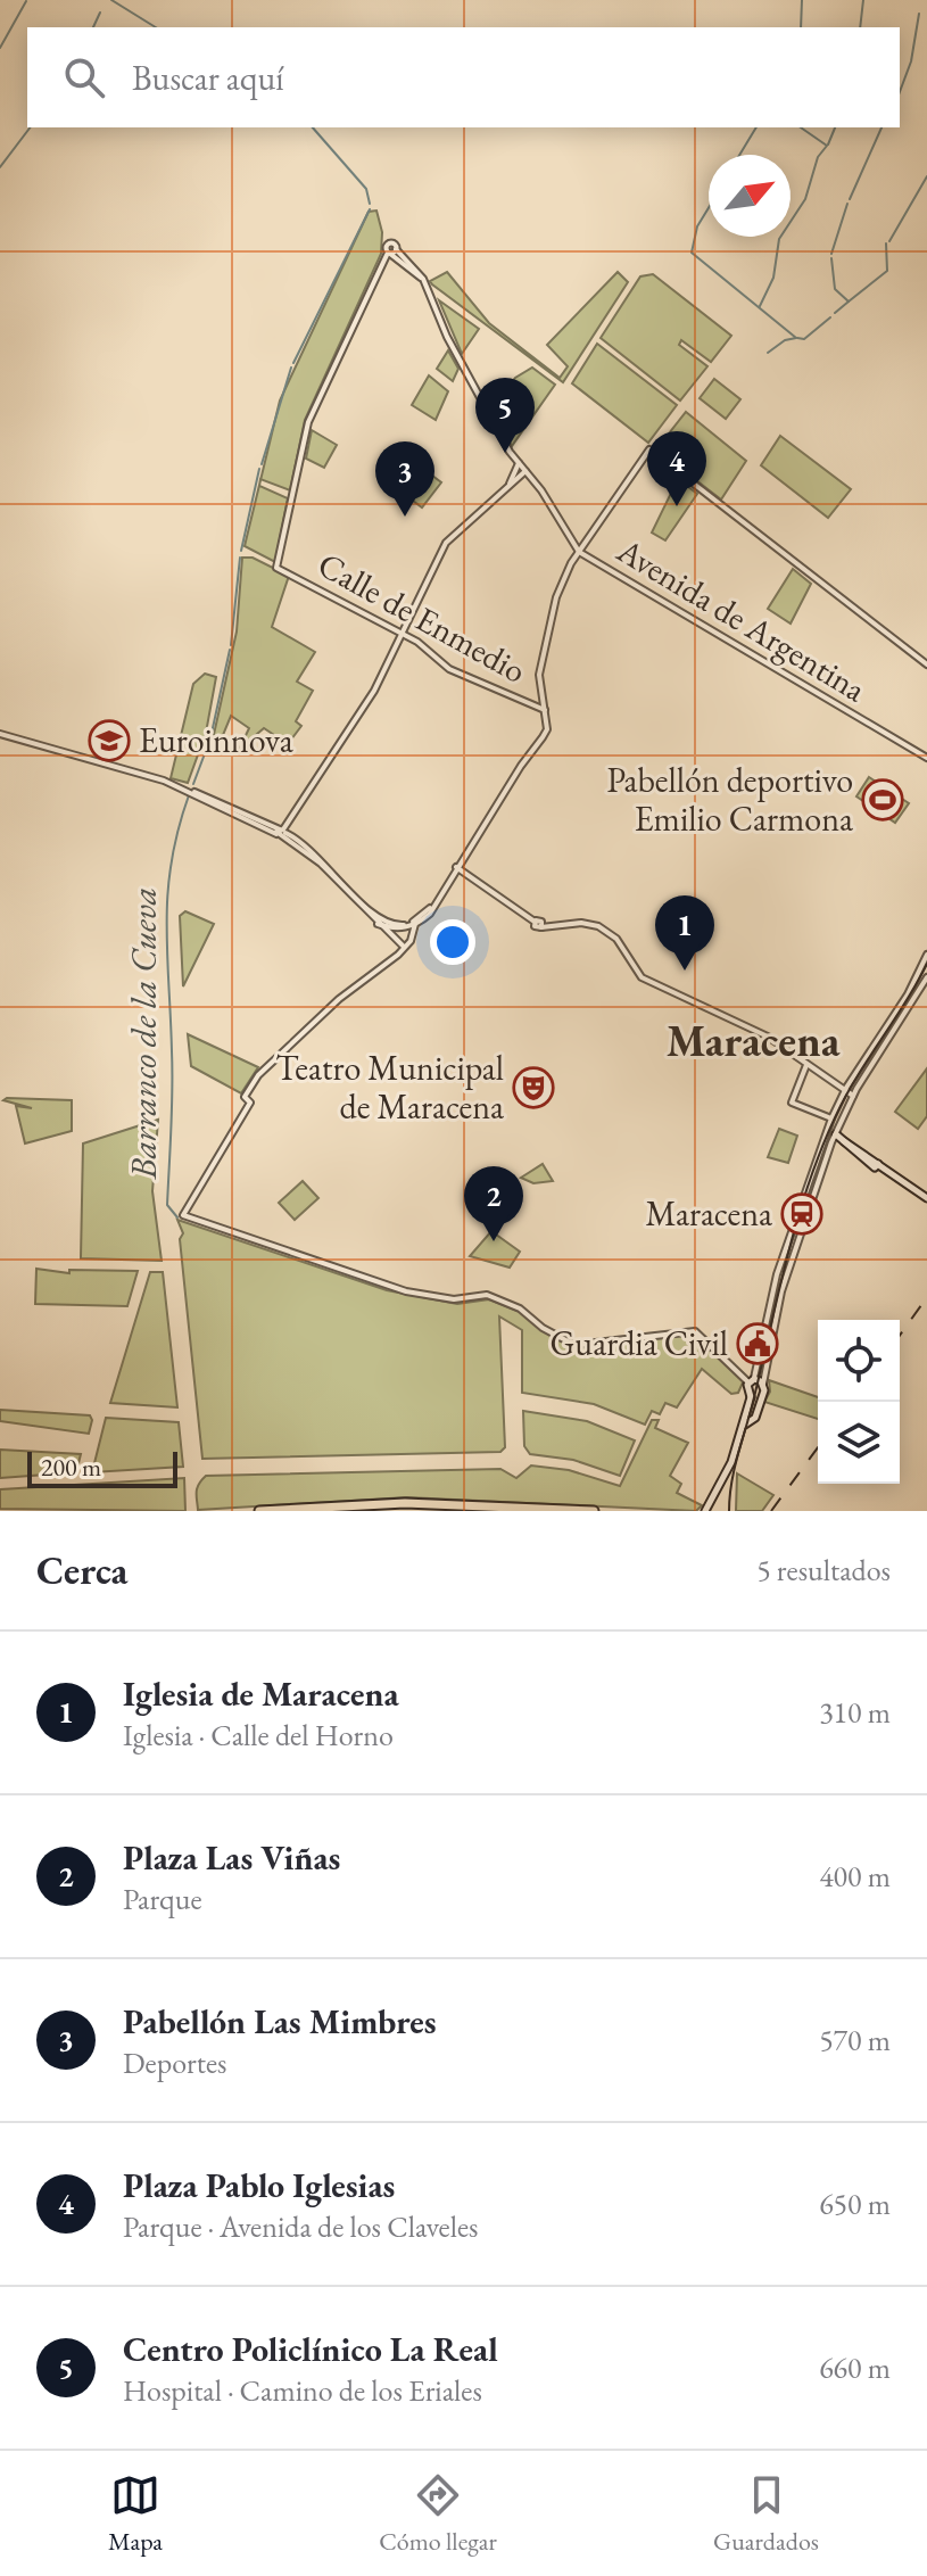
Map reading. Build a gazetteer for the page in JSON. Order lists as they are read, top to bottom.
{
  "streets": {
    "street": ["Calle de Enmedio", "Avenida de Argentina"]
  },
  "districts": ["Maracena"],
  "water": ["Barranco de la Cueva"],
  "places": {
    "school or university": ["Euroinnova"],
    "sports": ["Pabellón deportivo Emilio Carmona"],
    "theatre": ["Teatro Municipal de Maracena"],
    "station": ["Maracena"],
    "public building": ["Guardia Civil"]
  },
  "scale_bar": "200 m",
  "north": "top right",
  "page": {
    "search": "Buscar aquí",
    "pins": [
      "5",
      "4",
      "3",
      "1",
      "2"
    ],
    "scale": "200 m",
    "heading": ["Cerca", "5 resultados"],
    "list": [
      {
        "mark": "1",
        "name": "Iglesia de Maracena",
        "note": "Iglesia · Calle del Horno",
        "value": "310 m"
      },
      {
        "mark": "2",
        "name": "Plaza Las Viñas",
        "note": "Parque",
        "value": "400 m"
      },
      {
        "mark": "3",
        "name": "Pabellón Las Mimbres",
        "note": "Deportes",
        "value": "570 m"
      },
      {
        "mark": "4",
        "name": "Plaza Pablo Iglesias",
        "note": "Parque · Avenida de los Claveles",
        "value": "650 m"
      },
      {
        "mark": "5",
        "name": "Centro Policlínico La Real",
        "note": "Hospital · Camino de los Eriales",
        "value": "660 m"
      }
    ],
    "nav": ["Mapa", "Cómo llegar", "Guardados"]
  }
}
